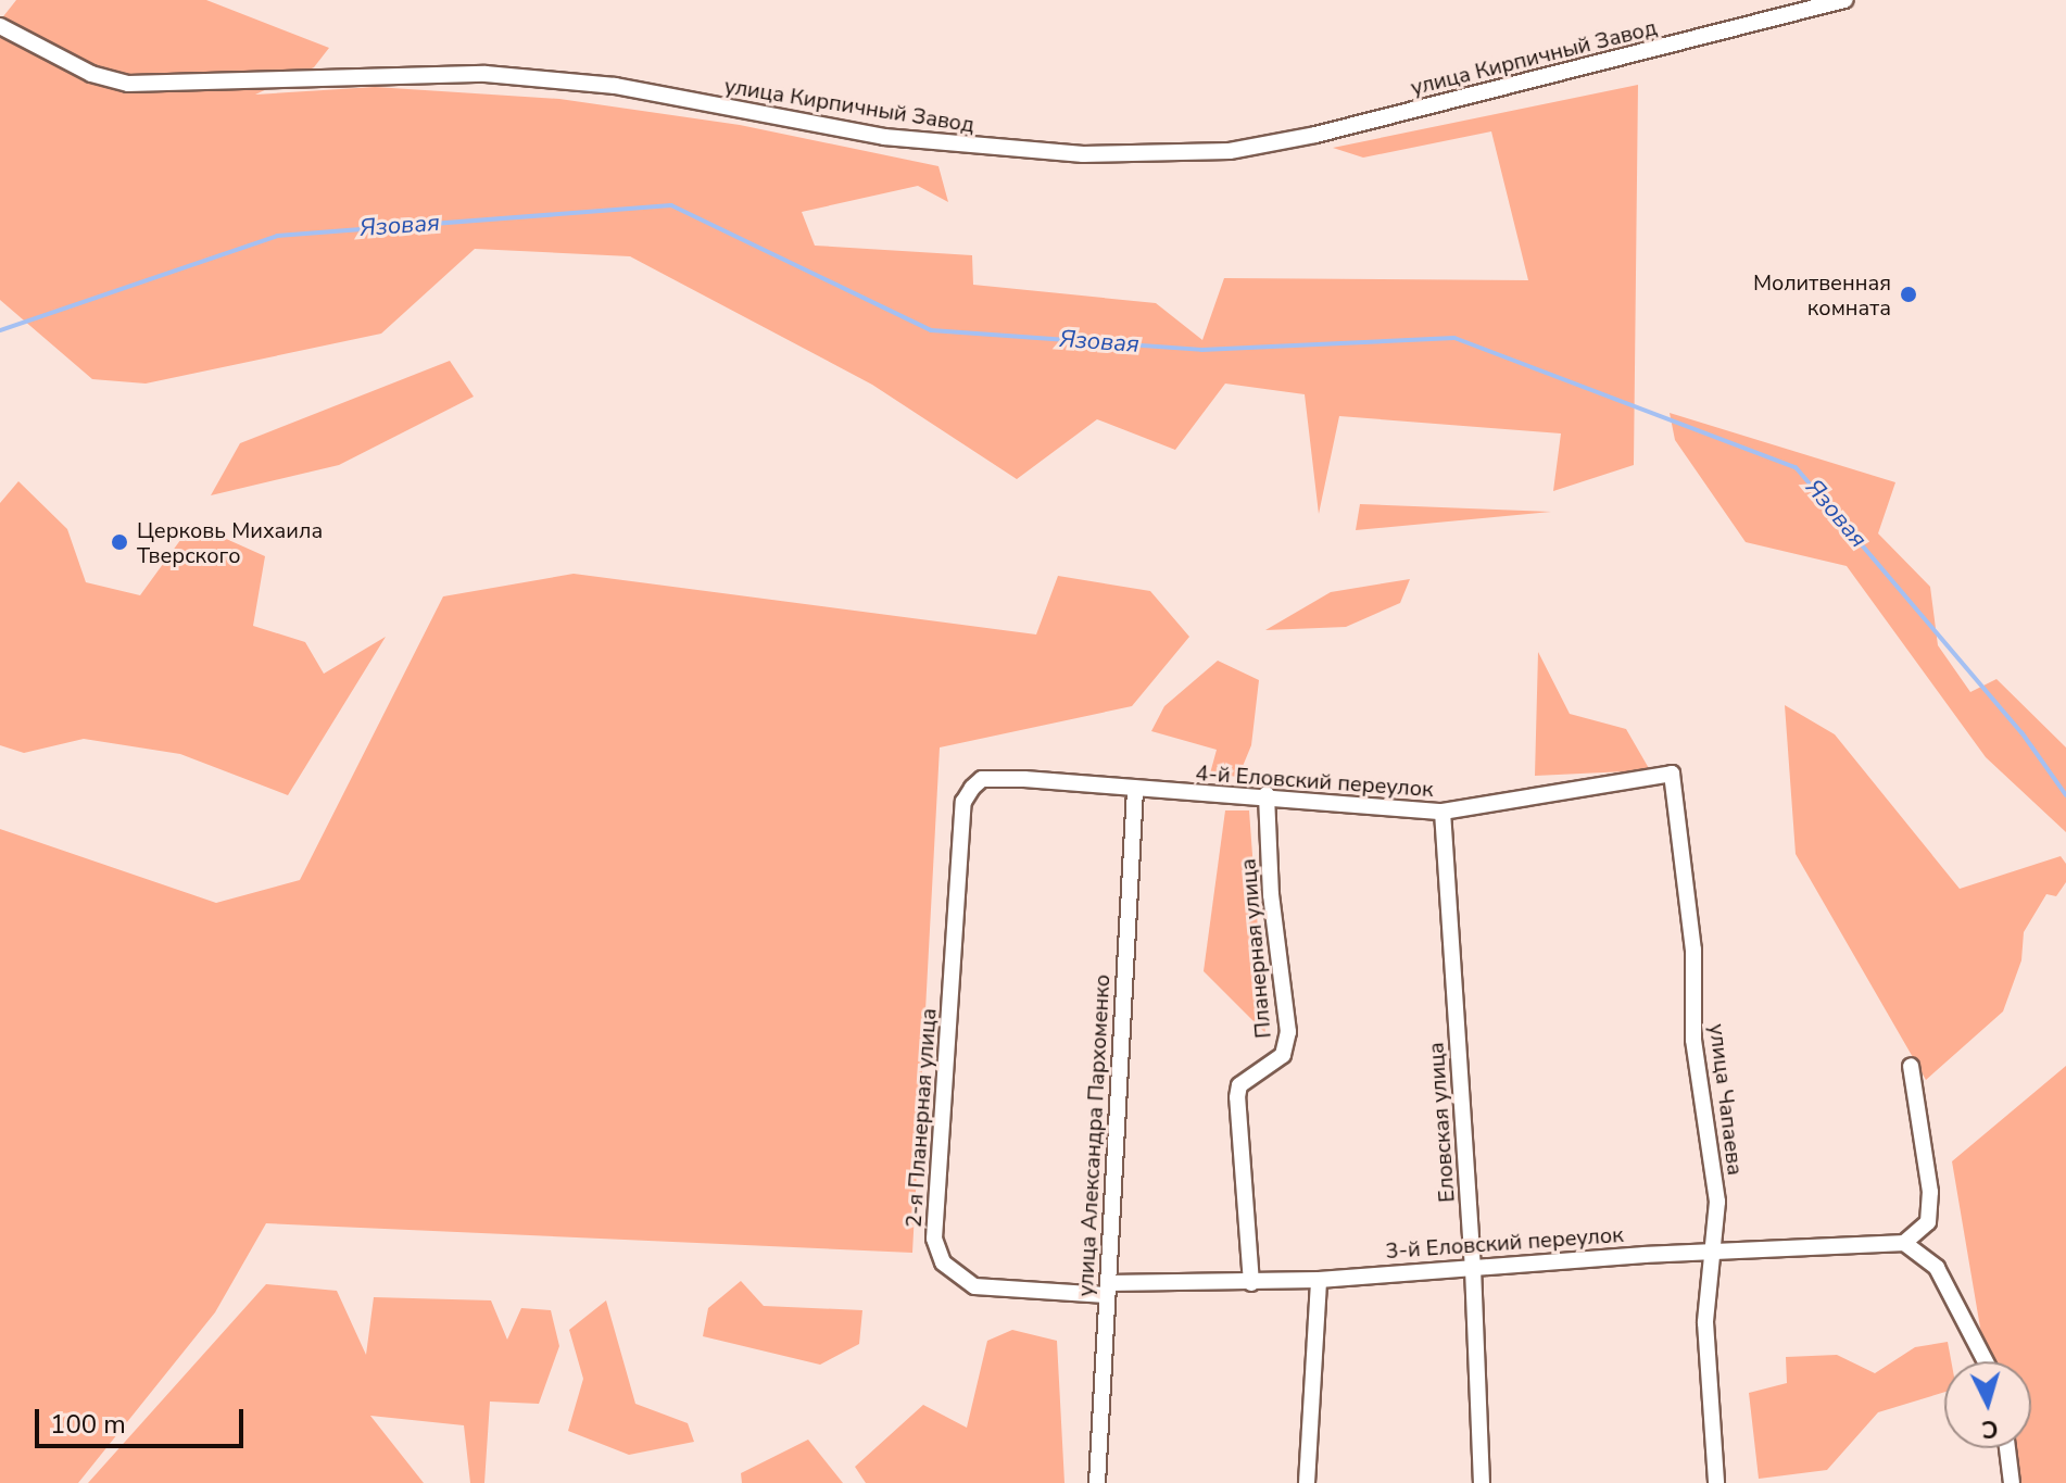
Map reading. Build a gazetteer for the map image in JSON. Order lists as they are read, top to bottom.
{
  "streets": {
    "street": [
      "улица Кирпичный Завод",
      "4-й Еловский переулок",
      "Планерная улица",
      "улица Чапаева",
      "2-я Планерная улица",
      "Еловская улица",
      "улица Александра Пархоменко",
      "3-й Еловский переулок"
    ]
  },
  "crossings": [
    ["4-й Еловский переулок", "Планерная улица"],
    ["4-й Еловский переулок", "улица Чапаева"],
    ["4-й Еловский переулок", "2-я Планерная улица"],
    ["4-й Еловский переулок", "Еловская улица"],
    ["4-й Еловский переулок", "улица Александра Пархоменко"],
    ["Планерная улица", "3-й Еловский переулок"],
    ["улица Чапаева", "3-й Еловский переулок"],
    ["2-я Планерная улица", "улица Александра Пархоменко"],
    ["2-я Планерная улица", "3-й Еловский переулок"],
    ["Еловская улица", "3-й Еловский переулок"],
    ["улица Александра Пархоменко", "3-й Еловский переулок"]
  ],
  "water": ["Язовая"],
  "places": ["Молитвенная комната", "Церковь Михаила Тверского"],
  "scale_bar": "100 m",
  "north": "bottom"
}
